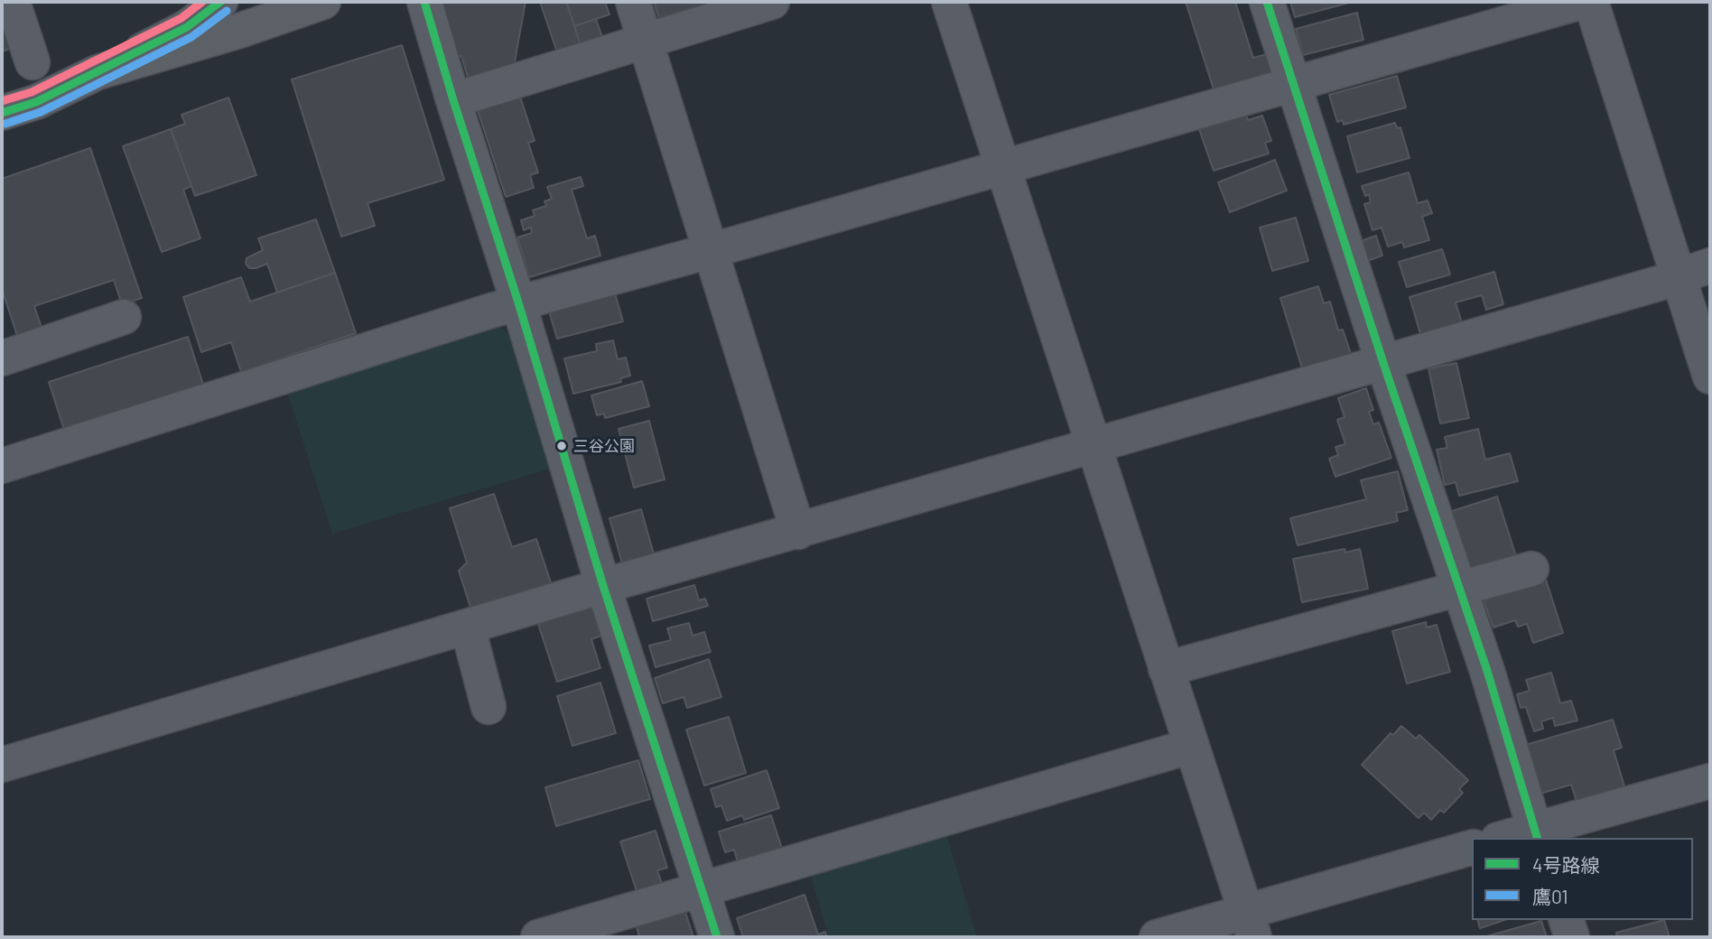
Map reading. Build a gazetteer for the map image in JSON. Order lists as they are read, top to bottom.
{
  "places": ["三谷公園"],
  "lines": ["transit line 4号路線", "transit line 鷹01"],
  "legend": ["4号路線", "鷹01"]
}
